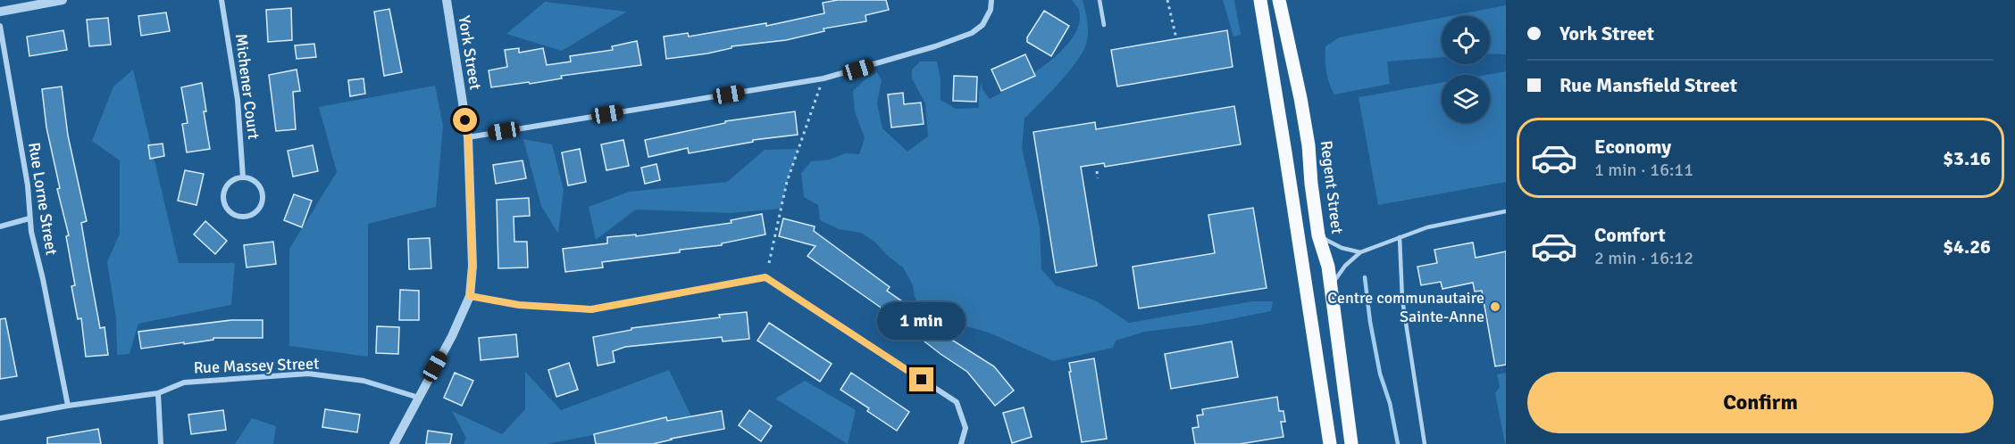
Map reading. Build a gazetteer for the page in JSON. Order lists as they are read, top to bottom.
{
  "streets": {
    "main road": ["Regent Street"],
    "street": [
      "York Street",
      "Michener Court",
      "Rue Lorne Street",
      "Rue Massey Street"
    ]
  },
  "crossings": [
    ["York Street", "Rue Massey Street"],
    ["Rue Lorne Street", "Rue Massey Street"]
  ],
  "places": ["Centre communautaire Sainte-Anne"],
  "page": {
    "banner": ["York Street", "Rue Mansfield Street"],
    "list": [
      {
        "name": "Economy",
        "note": "1 min · 16:11",
        "value": "$3.16"
      },
      {
        "name": "Comfort",
        "note": "2 min · 16:12",
        "value": "$4.26"
      }
    ],
    "bubble": "1 min",
    "buttons": "Confirm"
  }
}
